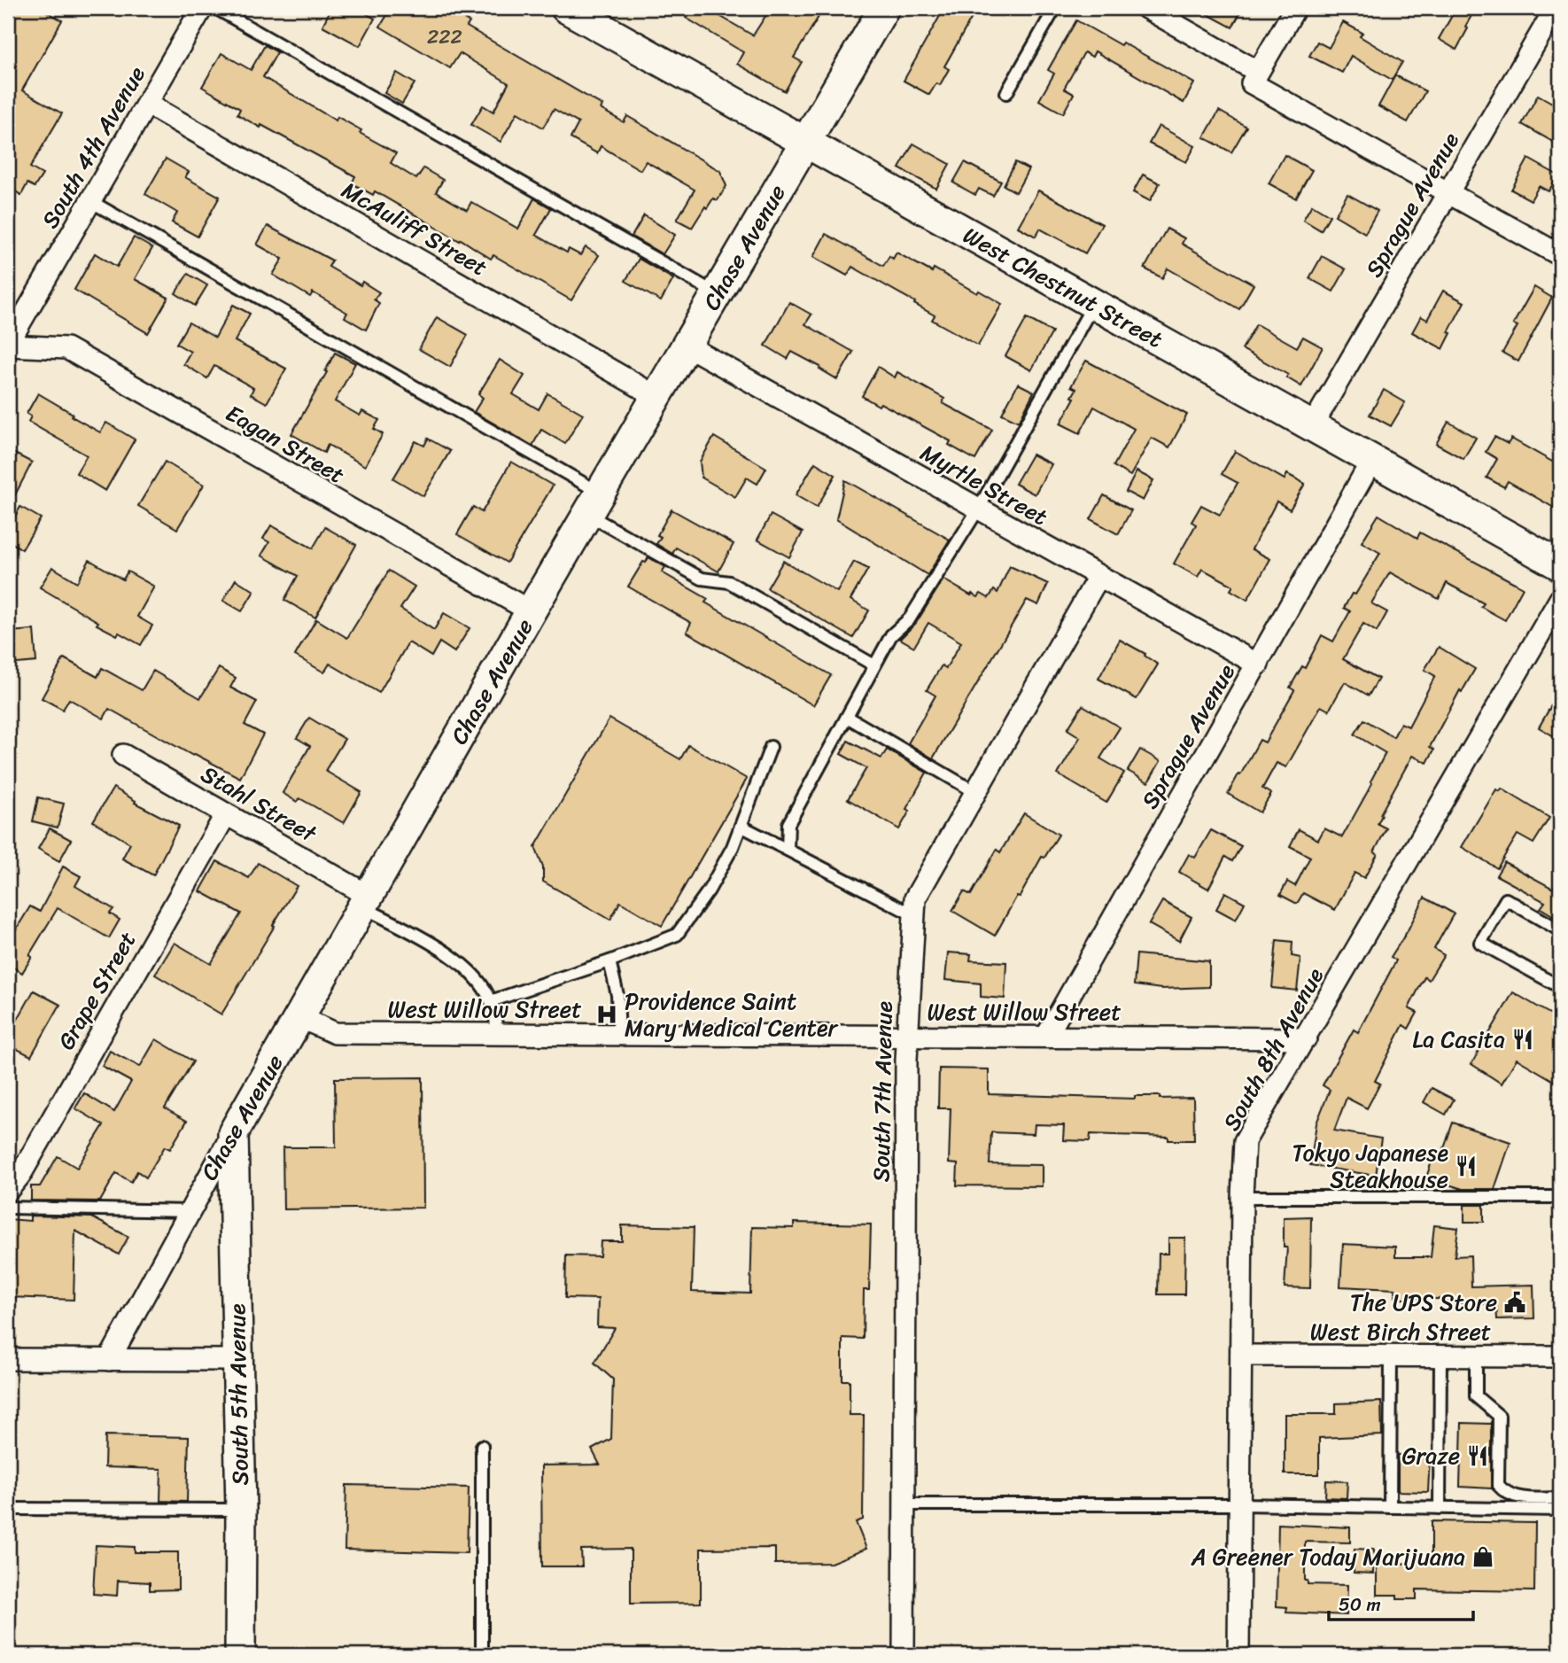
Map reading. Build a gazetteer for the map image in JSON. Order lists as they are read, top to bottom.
{
  "streets": {
    "street": [
      "South 4th Avenue",
      "Sprague Avenue",
      "McAuliff Street",
      "Chase Avenue",
      "West Chestnut Street",
      "Eagan Street",
      "Myrtle Street",
      "Stahl Street",
      "Grape Street",
      "West Willow Street",
      "South 8th Avenue",
      "South 7th Avenue",
      "West Birch Street",
      "South 5th Avenue"
    ]
  },
  "crossings": [
    ["South 4th Avenue", "McAuliff Street"],
    ["South 4th Avenue", "Eagan Street"],
    ["Sprague Avenue", "West Chestnut Street"],
    ["Sprague Avenue", "Myrtle Street"],
    ["Sprague Avenue", "West Willow Street"],
    ["McAuliff Street", "Chase Avenue"],
    ["Chase Avenue", "West Chestnut Street"],
    ["Chase Avenue", "Eagan Street"],
    ["Chase Avenue", "Myrtle Street"],
    ["Chase Avenue", "Stahl Street"],
    ["Chase Avenue", "West Willow Street"],
    ["Chase Avenue", "South 5th Avenue"],
    ["Myrtle Street", "South 7th Avenue"],
    ["Stahl Street", "Grape Street"],
    ["West Willow Street", "South 8th Avenue"],
    ["West Willow Street", "South 7th Avenue"],
    ["South 8th Avenue", "West Birch Street"]
  ],
  "places": {
    "hospital": ["Providence Saint Mary Medical Center"],
    "restaurant": ["La Casita", "Tokyo Japanese Steakhouse", "Graze"],
    "public building": ["The UPS Store"],
    "shop": ["A Greener Today Marijuana"]
  },
  "house_numbers": ["222"],
  "scale_bar": "50 m"
}
